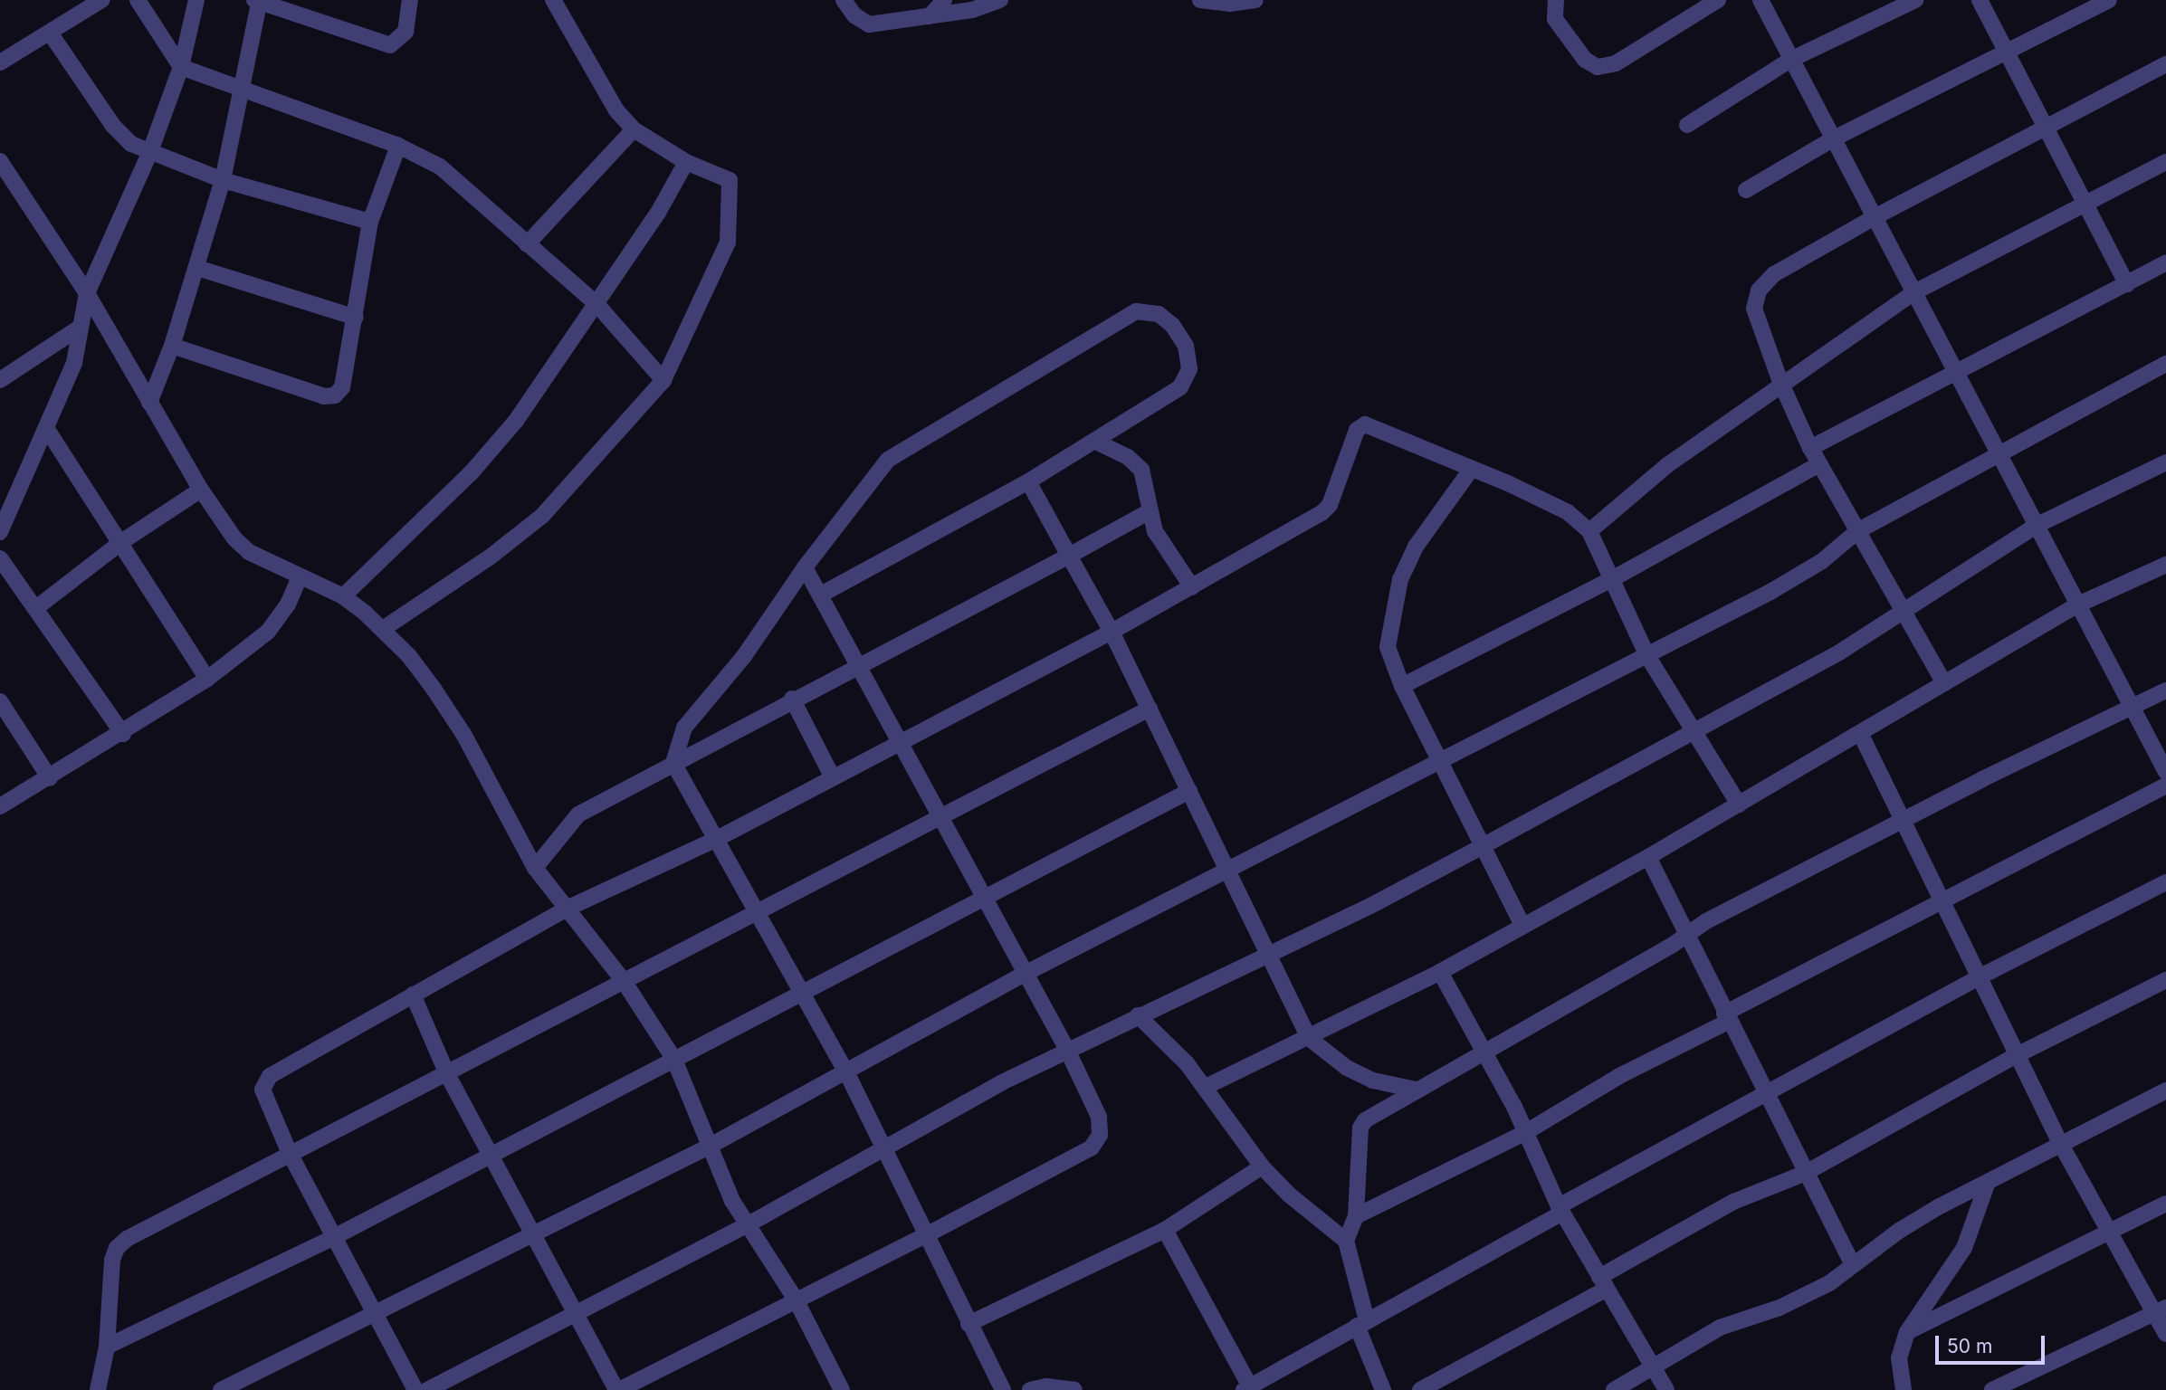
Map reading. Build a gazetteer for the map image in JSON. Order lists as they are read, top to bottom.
{
  "scale_bar": "50 m"
}
